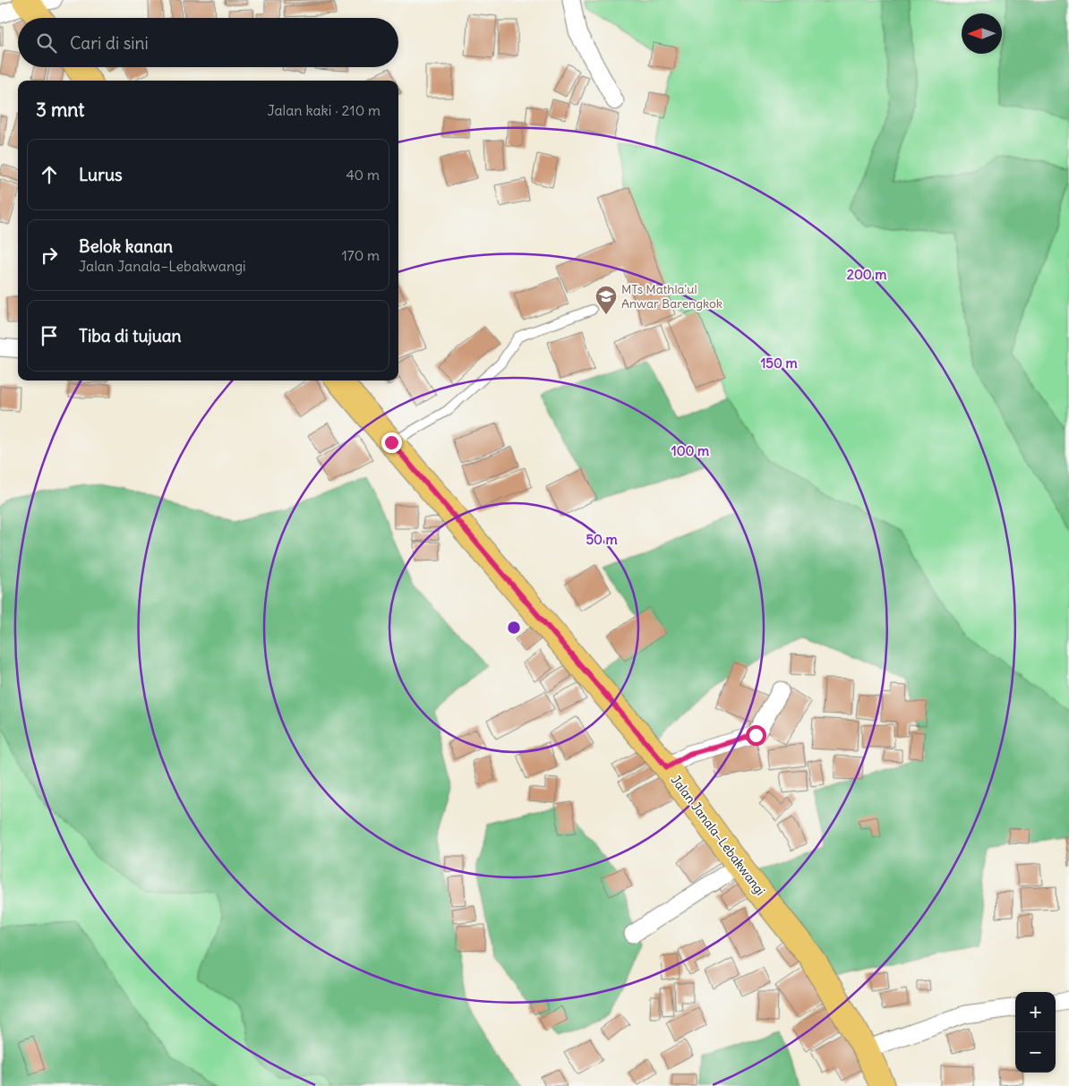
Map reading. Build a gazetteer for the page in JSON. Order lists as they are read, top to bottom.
{
  "streets": {
    "main road": ["Jalan Janala–Lebakwangi"]
  },
  "places": {
    "school or university": ["MTs Mathla'ul Anwar Barengkok"]
  },
  "north": "left",
  "page": {
    "search": "Cari di sini",
    "heading": ["3 mnt", "Jalan kaki · 210 m"],
    "list": [
      ["Lurus", "40 m"],
      ["Belok kanan", "Jalan Janala–Lebakwangi", "170 m"],
      "Tiba di tujuan"
    ],
    "map_buttons": ["+", "−"]
  },
  "rings": [
    "200 m",
    "150 m",
    "100 m",
    "50 m"
  ]
}
